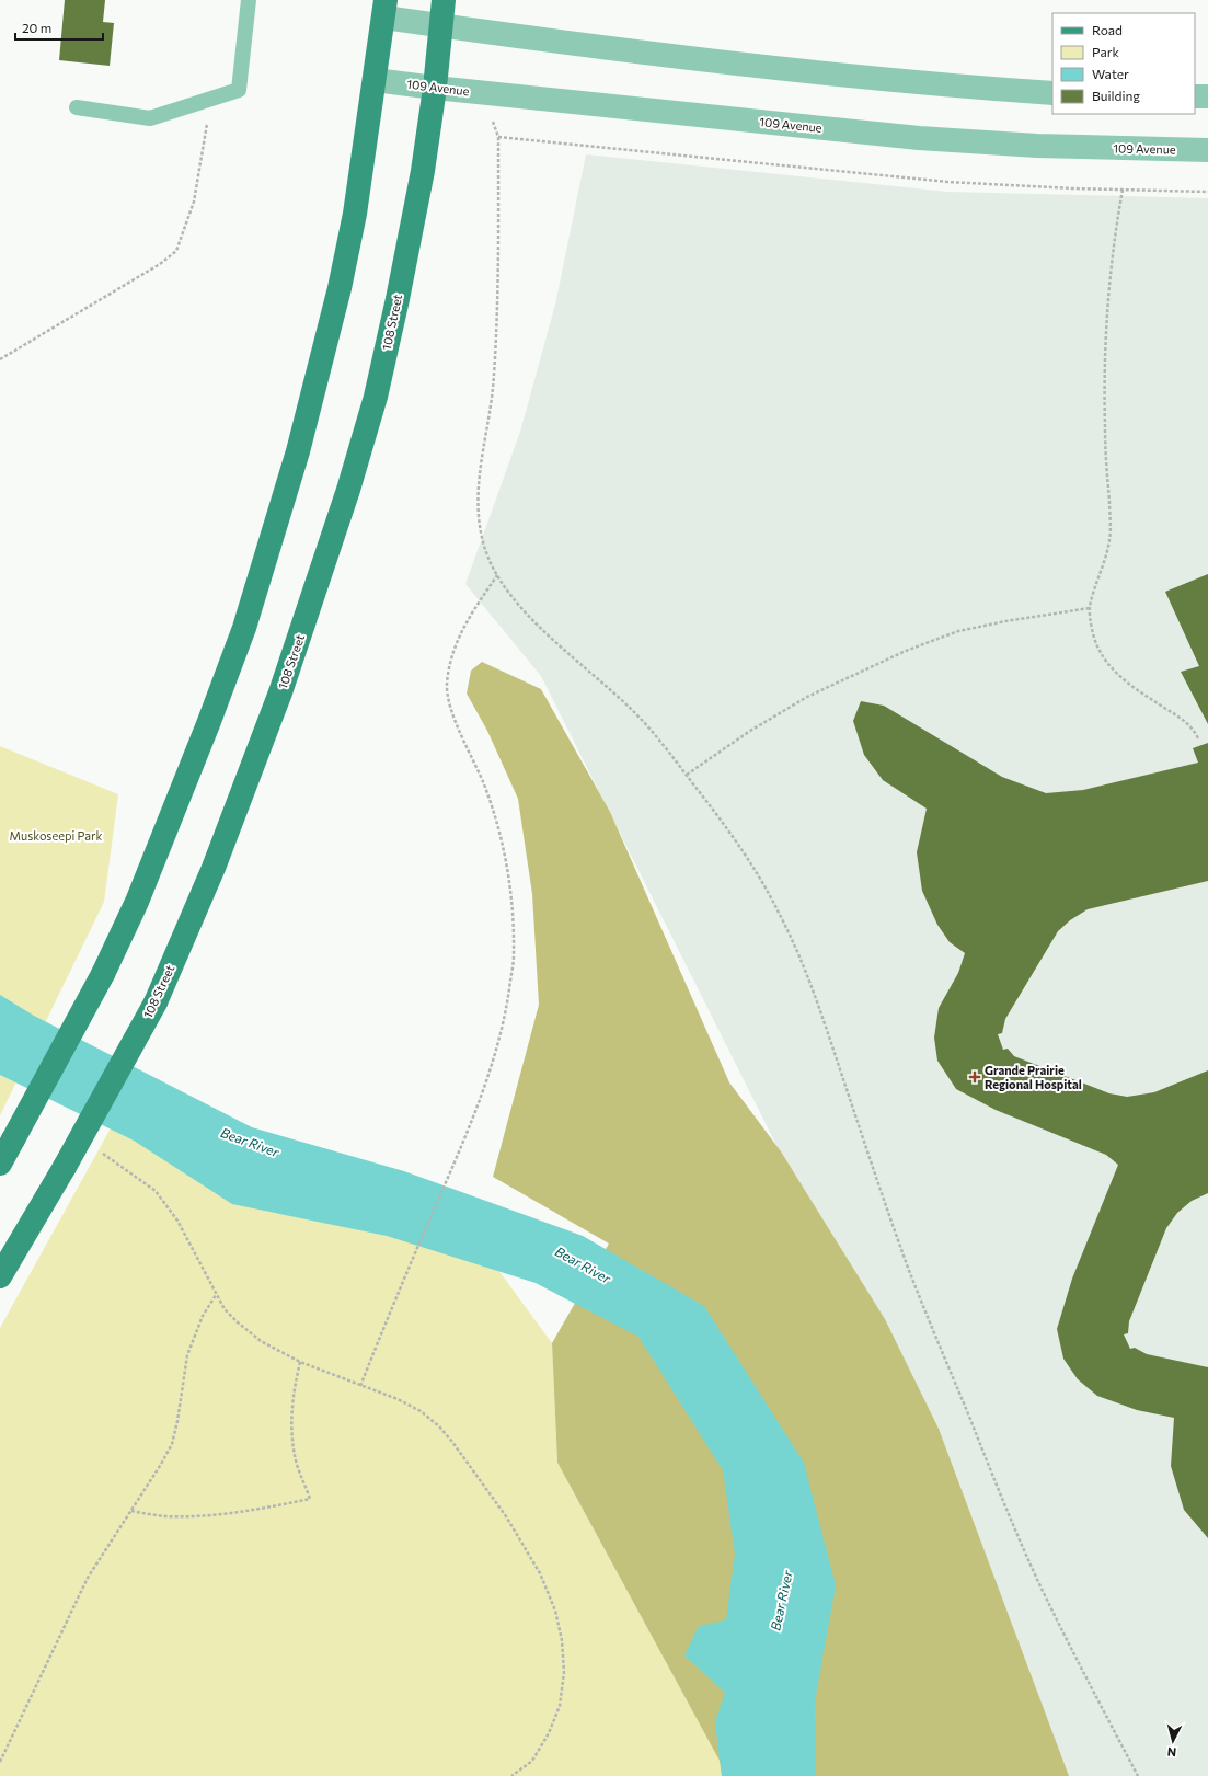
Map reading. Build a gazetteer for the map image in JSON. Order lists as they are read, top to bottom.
{
  "streets": {
    "main road": ["108 Street"],
    "street": ["109 Avenue"]
  },
  "crossings": [
    ["109 Avenue", "108 Street"]
  ],
  "water": ["Bear River"],
  "parks": ["Muskoseepi Park"],
  "places": {
    "health": ["Grande Prairie Regional Hospital"]
  },
  "legend": [
    "Road",
    "Park",
    "Water",
    "Building"
  ],
  "scale_bar": "20 m",
  "north": "bottom"
}
